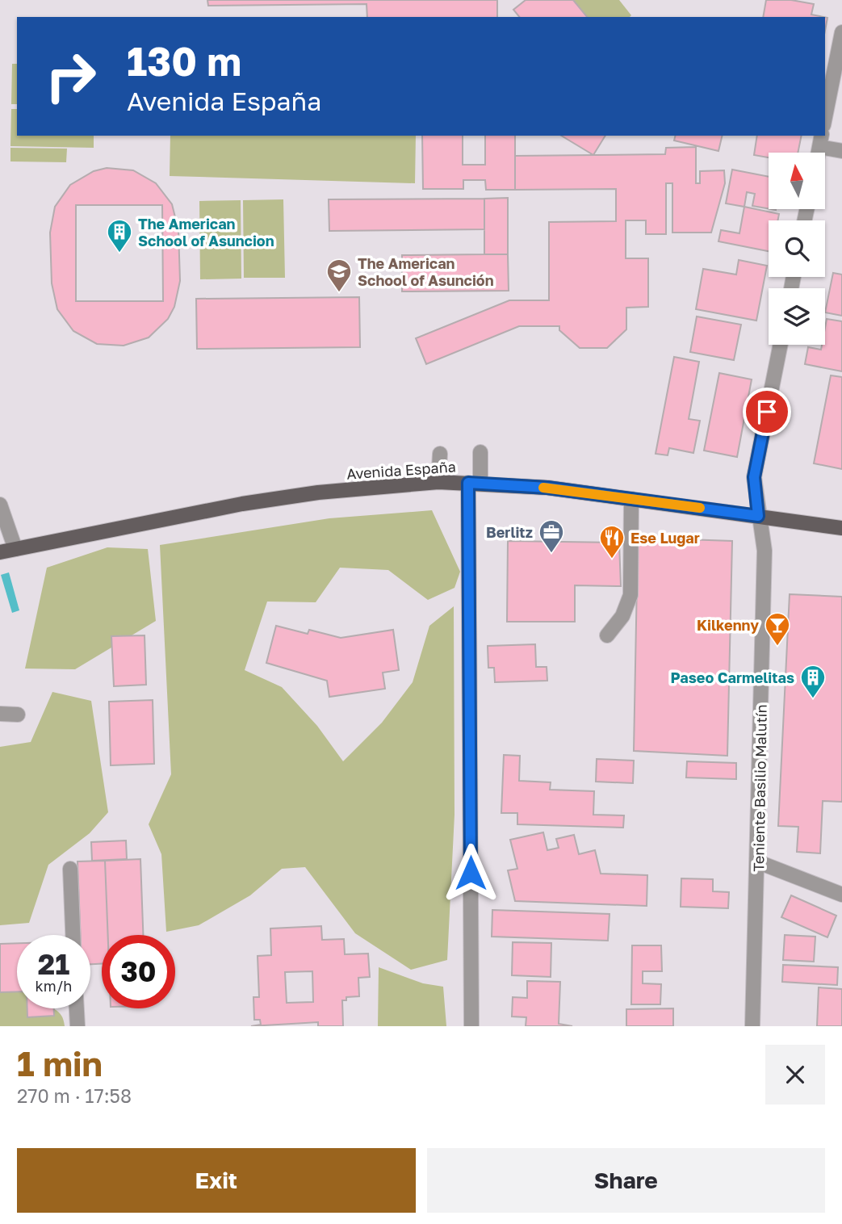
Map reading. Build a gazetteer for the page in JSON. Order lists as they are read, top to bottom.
{
  "streets": {
    "main road": ["Avenida España"],
    "street": ["Teniente Basilio Malutín"]
  },
  "crossings": [
    ["Avenida España", "Teniente Basilio Malutín"]
  ],
  "places": {
    "building": ["The American School of Asuncion", "Paseo Carmelitas"],
    "school or university": ["The American School of Asunción"],
    "office": ["Berlitz"],
    "restaurant": ["Ese Lugar"],
    "bar": ["Kilkenny"]
  },
  "north": "top",
  "page": {
    "turn": ["130 m", "Avenida España"],
    "speed": "21 km/h",
    "limit": "30",
    "heading": ["1 min", "270 m · 17:58"],
    "buttons": ["Exit", "Share"]
  }
}
